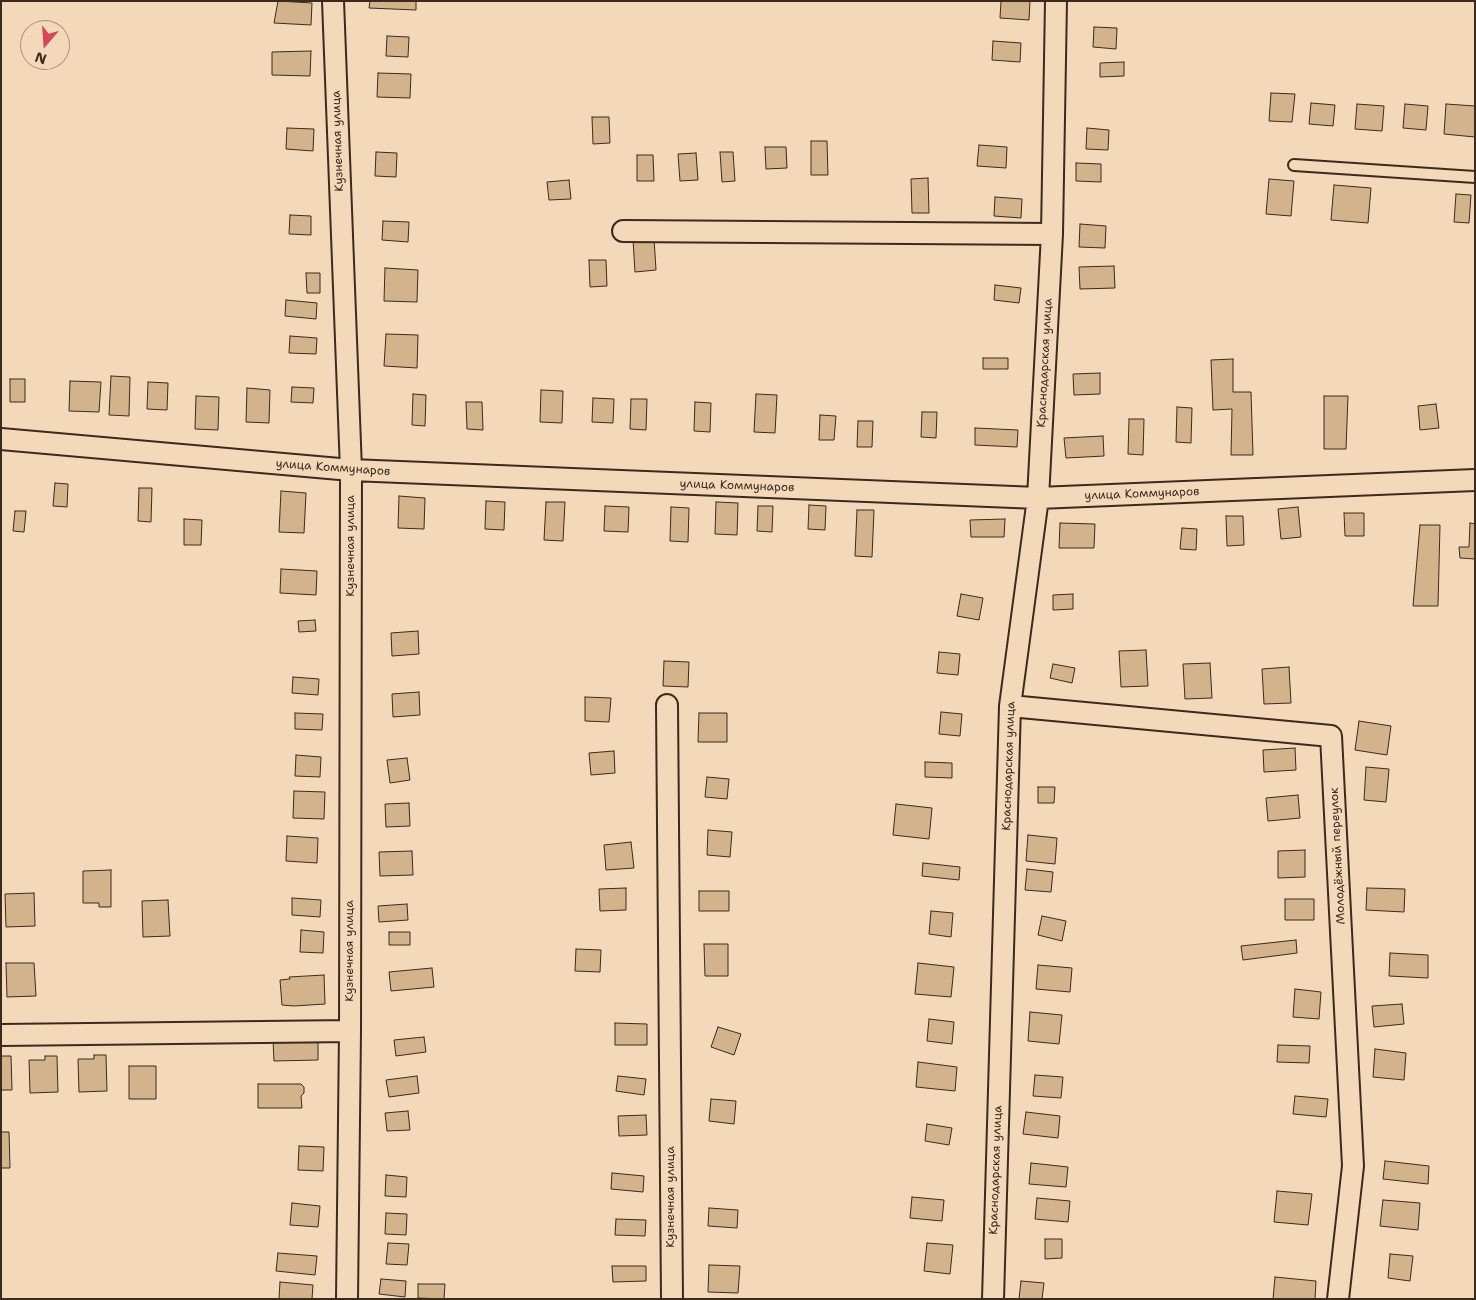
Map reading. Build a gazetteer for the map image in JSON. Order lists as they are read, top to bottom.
{
  "streets": {
    "street": [
      "Кузнечная улица",
      "Краснодарская улица",
      "улица Коммунаров",
      "Молодёжный переулок"
    ]
  },
  "crossings": [
    ["Кузнечная улица", "улица Коммунаров"],
    ["Краснодарская улица", "улица Коммунаров"],
    ["Краснодарская улица", "Молодёжный переулок"]
  ],
  "north": "bottom"
}
